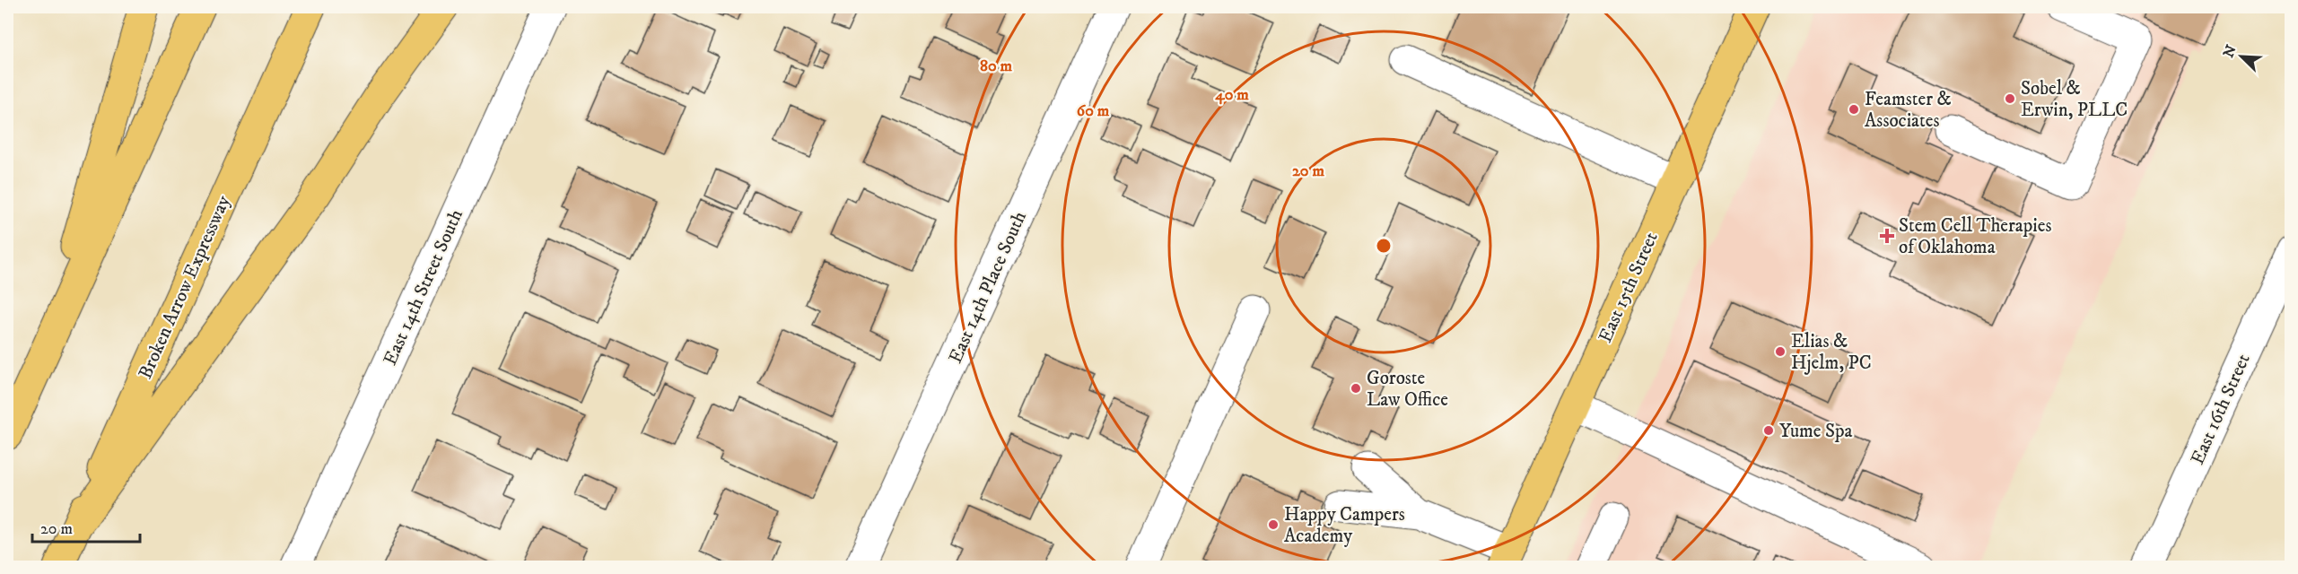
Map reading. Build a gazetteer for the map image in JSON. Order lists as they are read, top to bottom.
{
  "streets": {
    "main road": ["Broken Arrow Expressway", "East 15th Street"],
    "street": ["East 14th Street South", "East 14th Place South", "East 16th Street"]
  },
  "places": {
    "other": [
      "Sobel & Erwin, PLLC",
      "Feamster & Associates",
      "Elias & Hjelm, PC",
      "Goroste Law Office",
      "Yume Spa",
      "Happy Campers Academy"
    ],
    "health": ["Stem Cell Therapies of Oklahoma"]
  },
  "scale_bar": "20 m",
  "north": "top left",
  "rings": [
    "80 m",
    "40 m",
    "60 m",
    "20 m"
  ]
}
